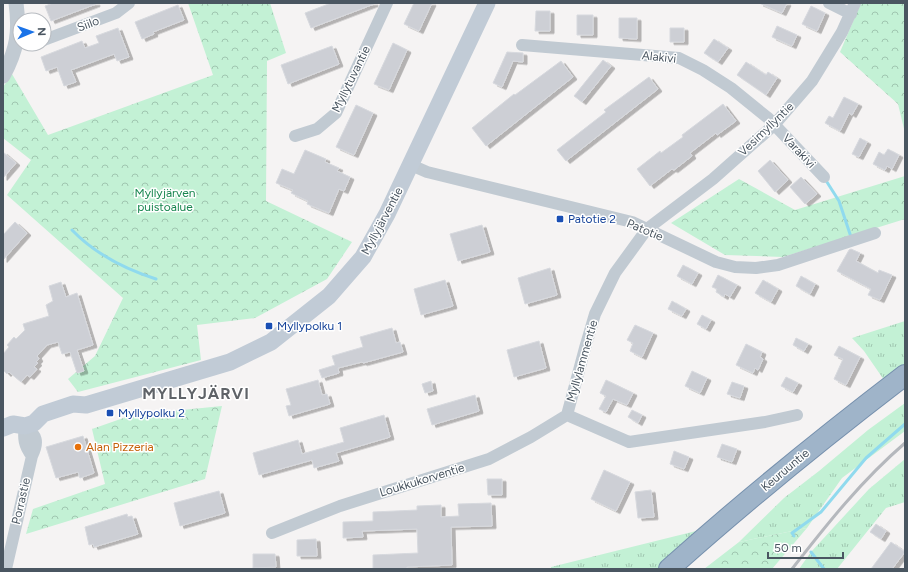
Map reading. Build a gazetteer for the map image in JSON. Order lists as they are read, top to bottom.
{
  "streets": {
    "highway": ["Keuruuntie"],
    "main road": ["Myllyjärventie"],
    "street": [
      "Siilo",
      "Alakivi",
      "Myllytuvantie",
      "Vesimyllyntie",
      "Varakivi",
      "Patotie",
      "Myllylammentie",
      "Loukkukorventie",
      "Porrastie"
    ]
  },
  "crossings": [
    ["Alakivi", "Vesimyllyntie"],
    ["Alakivi", "Varakivi"],
    ["Vesimyllyntie", "Varakivi"],
    ["Vesimyllyntie", "Patotie"],
    ["Vesimyllyntie", "Myllylammentie"],
    ["Myllyjärventie", "Patotie"],
    ["Myllyjärventie", "Porrastie"],
    ["Patotie", "Myllylammentie"],
    ["Myllylammentie", "Loukkukorventie"]
  ],
  "districts": ["MYLLYJÄRVI"],
  "parks": ["Myllyjärven puistoalue"],
  "places": {
    "transit": ["Patotie 2", "Myllypolku 1", "Myllypolku 2"],
    "other": ["Alan Pizzeria"]
  },
  "scale_bar": "50 m",
  "north": "right"
}
